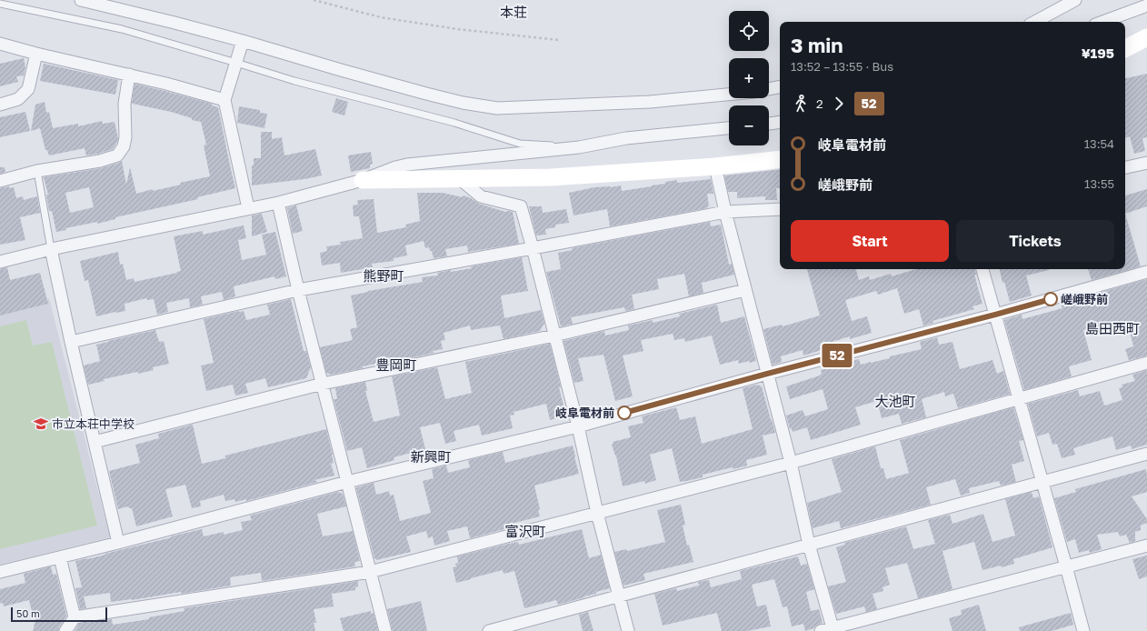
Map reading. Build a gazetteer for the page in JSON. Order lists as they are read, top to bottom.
{
  "districts": [
    "本荘",
    "熊野町",
    "島田西町",
    "豊岡町",
    "大池町",
    "新興町",
    "富沢町"
  ],
  "places": {
    "other": ["嵯峨野前", "岐阜電材前"],
    "school or university": ["市立本荘中学校"]
  },
  "lines": ["bus line 52"],
  "scale_bar": "50 m",
  "page": {
    "on_map": "52",
    "map_buttons": ["+", "−"],
    "heading": ["3 min", "13:52 – 13:55 · Bus", "¥195"],
    "legs": ["2", "52"],
    "list": [
      {
        "name": "岐阜電材前",
        "value": "13:54"
      },
      {
        "name": "嵯峨野前",
        "value": "13:55"
      }
    ],
    "buttons": ["Start", "Tickets"],
    "scale": "50 m"
  }
}
